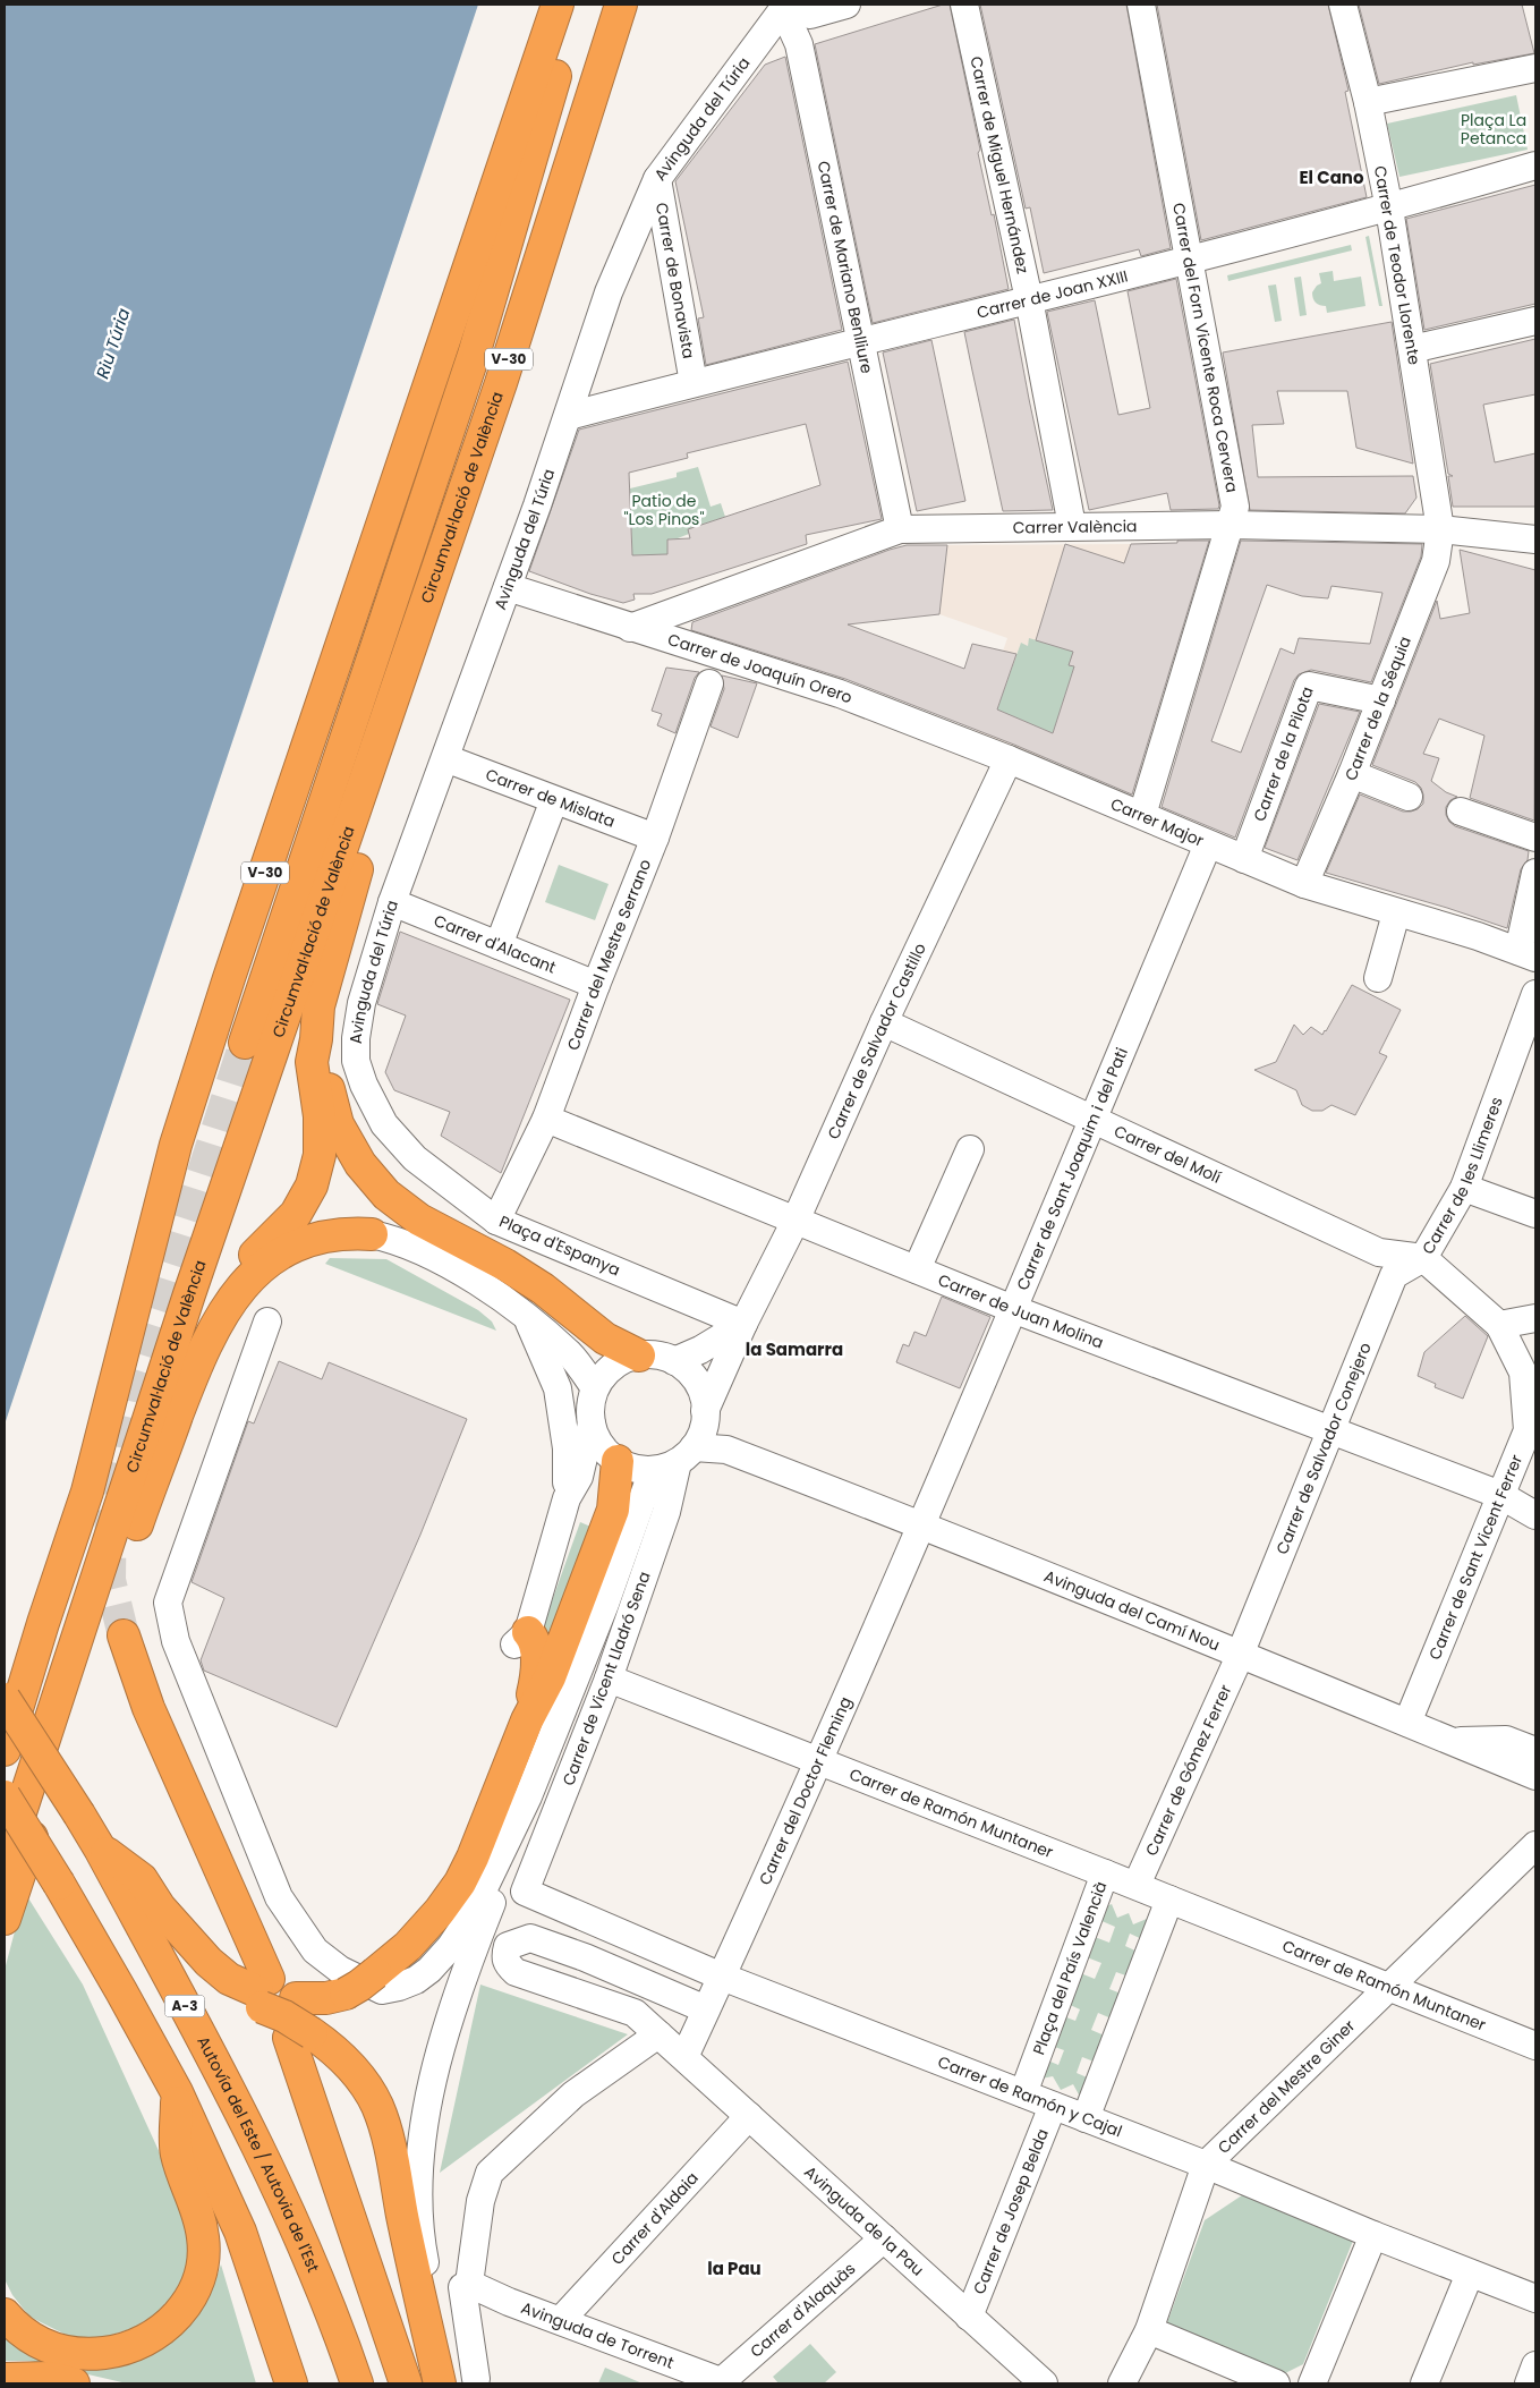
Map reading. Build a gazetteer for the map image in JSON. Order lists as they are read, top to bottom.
{
  "streets": {
    "highway": [
      "V-30",
      "Circumval·lació de València",
      "A-3",
      "Autovía del Este / Autovia de l'Est"
    ],
    "street": [
      "Avinguda del Túria",
      "Carrer de Miguel Hernández",
      "Carrer de Teodor Llorente",
      "Carrer de Mariano Benlliure",
      "Carrer de Bonavista",
      "Carrer de Joan XXIII",
      "Carrer del Forn Vicente Roca Cervera",
      "Carrer València",
      "Carrer de Joaquín Orero",
      "Carrer de la Séquia",
      "Carrer de la Pilota",
      "Carrer de Mislata",
      "Carrer Major",
      "Carrer d'Alacant",
      "Carrer del Mestre Serrano",
      "Carrer de Salvador Castillo",
      "Carrer del Molí",
      "Carrer de Sant Joaquim i del Pati",
      "Carrer de les Llimeres",
      "Plaça d'Espanya",
      "Carrer de Juan Molina",
      "Carrer de Salvador Conejero",
      "Carrer de Sant Vicent Ferrer",
      "Avinguda del Camí Nou",
      "Carrer de Vicent Lladró Sena",
      "Carrer de Gómez Ferrer",
      "Carrer del Doctor Fleming",
      "Carrer de Ramón Muntaner",
      "Plaça del País Valencià",
      "Carrer del Mestre Giner",
      "Carrer de Ramón y Cajal",
      "Carrer de Josep Belda",
      "Carrer d'Aldaia",
      "Avinguda de la Pau",
      "Carrer d'Alaquàs",
      "Avinguda de Torrent"
    ]
  },
  "crossings": [
    ["Avinguda del Túria", "Carrer de Mariano Benlliure"],
    ["Avinguda del Túria", "Carrer de Bonavista"],
    ["Avinguda del Túria", "Carrer de Joan XXIII"],
    ["Avinguda del Túria", "Carrer de Joaquín Orero"],
    ["Avinguda del Túria", "Carrer de Mislata"],
    ["Avinguda del Túria", "Carrer d'Alacant"],
    ["Avinguda del Túria", "Plaça d'Espanya"],
    ["Carrer de Miguel Hernández", "Carrer de Joan XXIII"],
    ["Carrer de Miguel Hernández", "Carrer València"],
    ["Carrer de Teodor Llorente", "Carrer de Joan XXIII"],
    ["Carrer de Teodor Llorente", "Carrer València"],
    ["Carrer de Teodor Llorente", "Carrer de la Séquia"],
    ["Carrer de Mariano Benlliure", "Carrer de Joan XXIII"],
    ["Carrer de Mariano Benlliure", "Carrer València"],
    ["Carrer de Bonavista", "Carrer de Joan XXIII"],
    ["Carrer de Joan XXIII", "Carrer del Forn Vicente Roca Cervera"],
    ["Carrer del Forn Vicente Roca Cervera", "Carrer València"],
    ["Carrer del Forn Vicente Roca Cervera", "Carrer Major"],
    ["Carrer València", "Carrer de Joaquín Orero"],
    ["Carrer València", "Carrer de la Séquia"],
    ["Carrer de Joaquín Orero", "Carrer Major"],
    ["Carrer de Joaquín Orero", "Carrer de Salvador Castillo"],
    ["Carrer de la Séquia", "Carrer de la Pilota"],
    ["Carrer de la Séquia", "Carrer Major"],
    ["Carrer de la Pilota", "Carrer Major"],
    ["Carrer de Mislata", "Carrer del Mestre Serrano"],
    ["Carrer Major", "Carrer de Salvador Castillo"],
    ["Carrer Major", "Carrer de Sant Joaquim i del Pati"],
    ["Carrer d'Alacant", "Carrer del Mestre Serrano"],
    ["Carrer del Mestre Serrano", "Plaça d'Espanya"],
    ["Carrer del Mestre Serrano", "Carrer de Juan Molina"],
    ["Carrer de Salvador Castillo", "Carrer del Molí"],
    ["Carrer de Salvador Castillo", "Plaça d'Espanya"],
    ["Carrer de Salvador Castillo", "Carrer de Juan Molina"],
    ["Carrer de Salvador Castillo", "Carrer de Vicent Lladró Sena"],
    ["Carrer del Molí", "Carrer de Sant Joaquim i del Pati"],
    ["Carrer del Molí", "Carrer de les Llimeres"],
    ["Carrer del Molí", "Carrer de Salvador Conejero"],
    ["Carrer de Sant Joaquim i del Pati", "Carrer de Juan Molina"],
    ["Carrer de Sant Joaquim i del Pati", "Avinguda del Camí Nou"],
    ["Carrer de Sant Joaquim i del Pati", "Carrer del Doctor Fleming"],
    ["Carrer de les Llimeres", "Carrer de Salvador Conejero"],
    ["Carrer de les Llimeres", "Carrer de Sant Vicent Ferrer"],
    ["Carrer de Juan Molina", "Carrer de Salvador Conejero"],
    ["Carrer de Juan Molina", "Carrer de Sant Vicent Ferrer"],
    ["Carrer de Salvador Conejero", "Avinguda del Camí Nou"],
    ["Carrer de Salvador Conejero", "Carrer de Gómez Ferrer"],
    ["Carrer de Sant Vicent Ferrer", "Avinguda del Camí Nou"],
    ["Avinguda del Camí Nou", "Carrer de Gómez Ferrer"],
    ["Avinguda del Camí Nou", "Carrer del Doctor Fleming"],
    ["Carrer de Vicent Lladró Sena", "Carrer de Ramón Muntaner"],
    ["Carrer de Vicent Lladró Sena", "Carrer de Ramón y Cajal"],
    ["Carrer de Gómez Ferrer", "Plaça del País Valencià"],
    ["Carrer del Doctor Fleming", "Carrer de Ramón Muntaner"],
    ["Carrer del Doctor Fleming", "Carrer de Ramón y Cajal"],
    ["Carrer del Doctor Fleming", "Avinguda de la Pau"],
    ["Carrer de Ramón Muntaner", "Plaça del País Valencià"],
    ["Carrer de Ramón Muntaner", "Carrer del Mestre Giner"],
    ["Plaça del País Valencià", "Carrer de Ramón y Cajal"],
    ["Carrer del Mestre Giner", "Carrer de Ramón y Cajal"],
    ["Carrer de Ramón y Cajal", "Carrer de Josep Belda"],
    ["Carrer de Josep Belda", "Avinguda de la Pau"],
    ["Carrer d'Aldaia", "Avinguda de la Pau"],
    ["Carrer d'Aldaia", "Avinguda de Torrent"],
    ["Avinguda de la Pau", "Carrer d'Alaquàs"],
    ["Carrer d'Alaquàs", "Avinguda de Torrent"]
  ],
  "districts": ["El Cano", "la Samarra", "la Pau"],
  "water": ["Riu Túria"],
  "parks": ["Plaça La Petanca", "Patio de \"Los Pinos\""]
}
